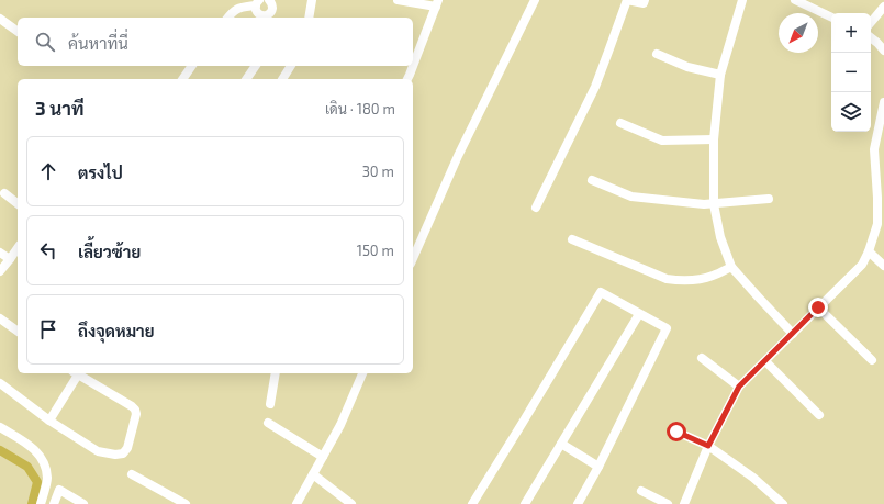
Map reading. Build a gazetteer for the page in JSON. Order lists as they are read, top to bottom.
{
  "north": "bottom left",
  "page": {
    "map_buttons": ["+", "−"],
    "search": "ค้นหาที่นี่",
    "heading": ["3 นาที", "เดิน · 180 m"],
    "list": [
      ["ตรงไป", "30 m"],
      ["เลี้ยวซ้าย", "150 m"],
      "ถึงจุดหมาย"
    ]
  }
}
